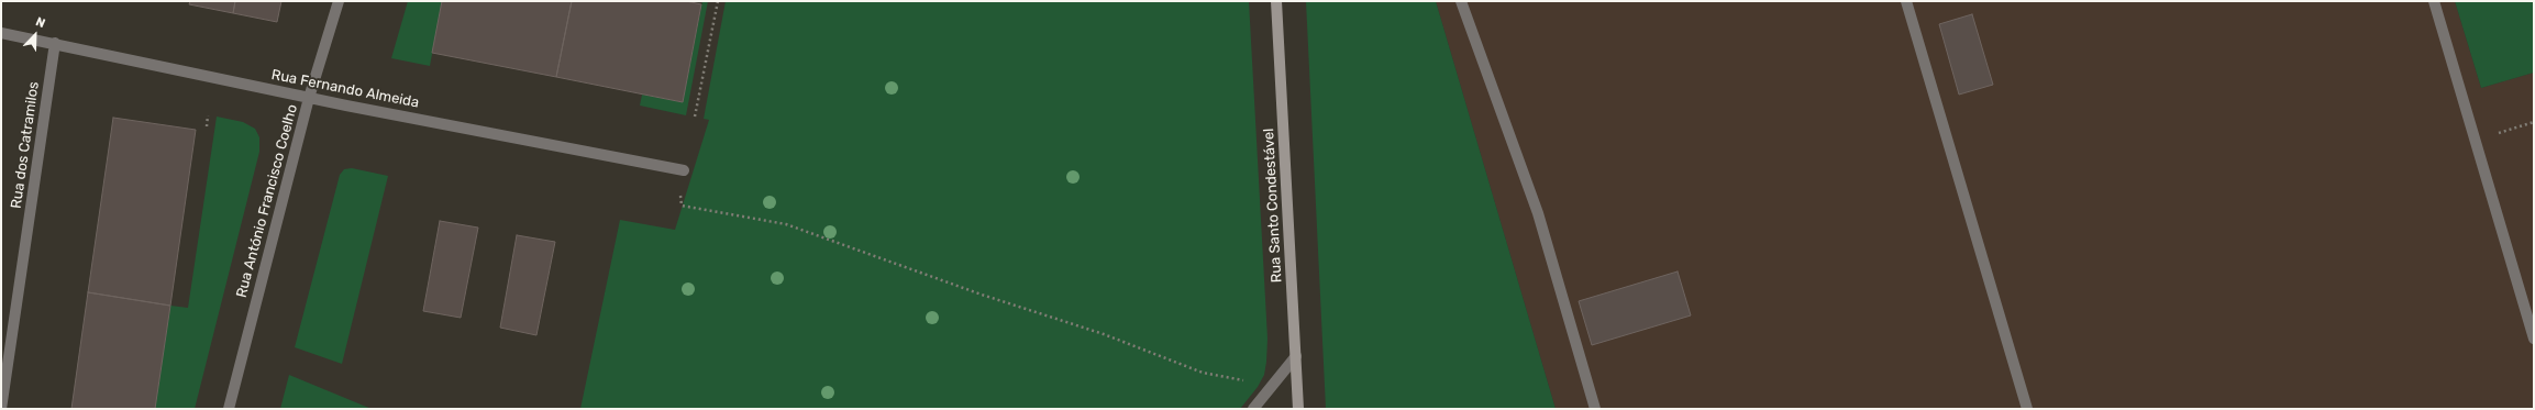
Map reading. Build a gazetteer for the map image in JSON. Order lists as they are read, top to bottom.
{
  "streets": {
    "street": [
      "Rua Fernando Almeida",
      "Rua dos Catramilos",
      "Rua António Francisco Coelho",
      "Rua Santo Condestável"
    ]
  },
  "crossings": [
    ["Rua Fernando Almeida", "Rua dos Catramilos"],
    ["Rua Fernando Almeida", "Rua António Francisco Coelho"]
  ],
  "north": "top right"
}
